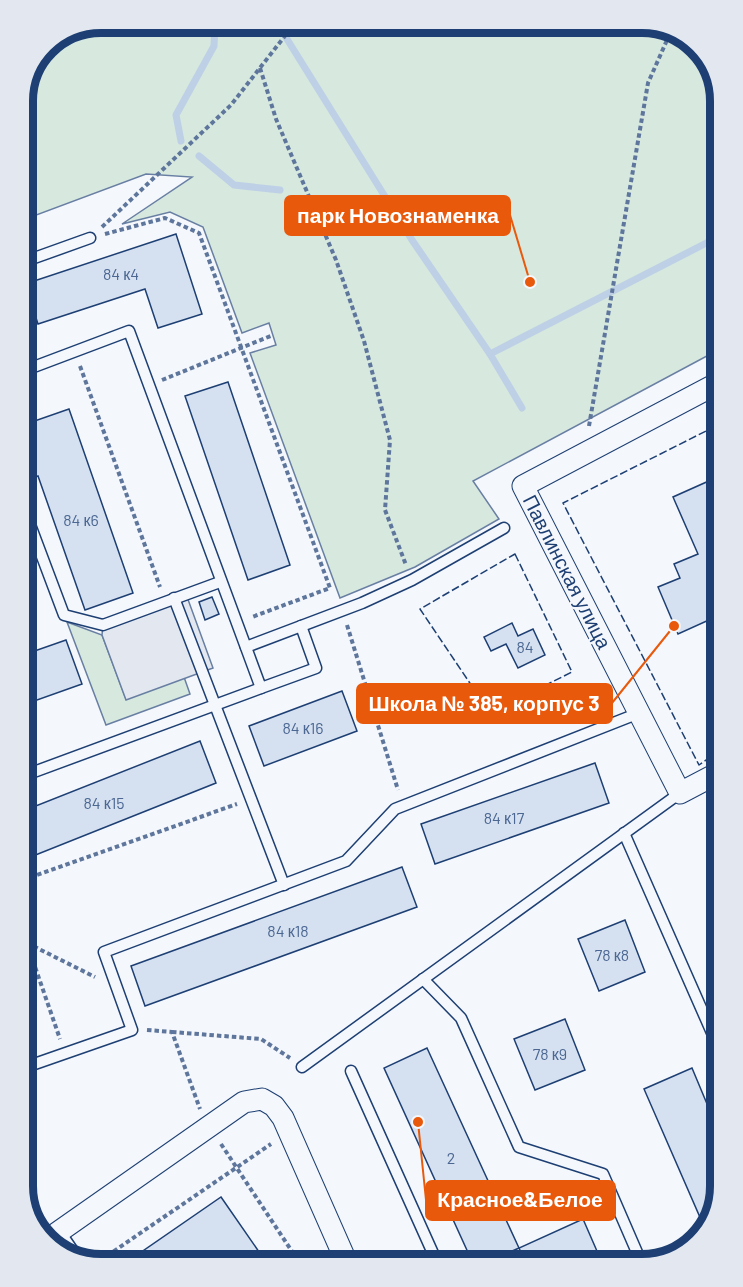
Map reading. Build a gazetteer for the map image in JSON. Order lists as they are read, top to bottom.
{
  "streets": {
    "street": ["Павлинская улица"]
  },
  "places": ["парк Новознаменка", "Школа № 385, корпус 3", "Красное&Белое"],
  "house_numbers": [
    "84 к4",
    "84 к6",
    "84",
    "84 к16",
    "84 к15",
    "84 к17",
    "84 к18",
    "78 к8",
    "78 к9",
    "2"
  ]
}
